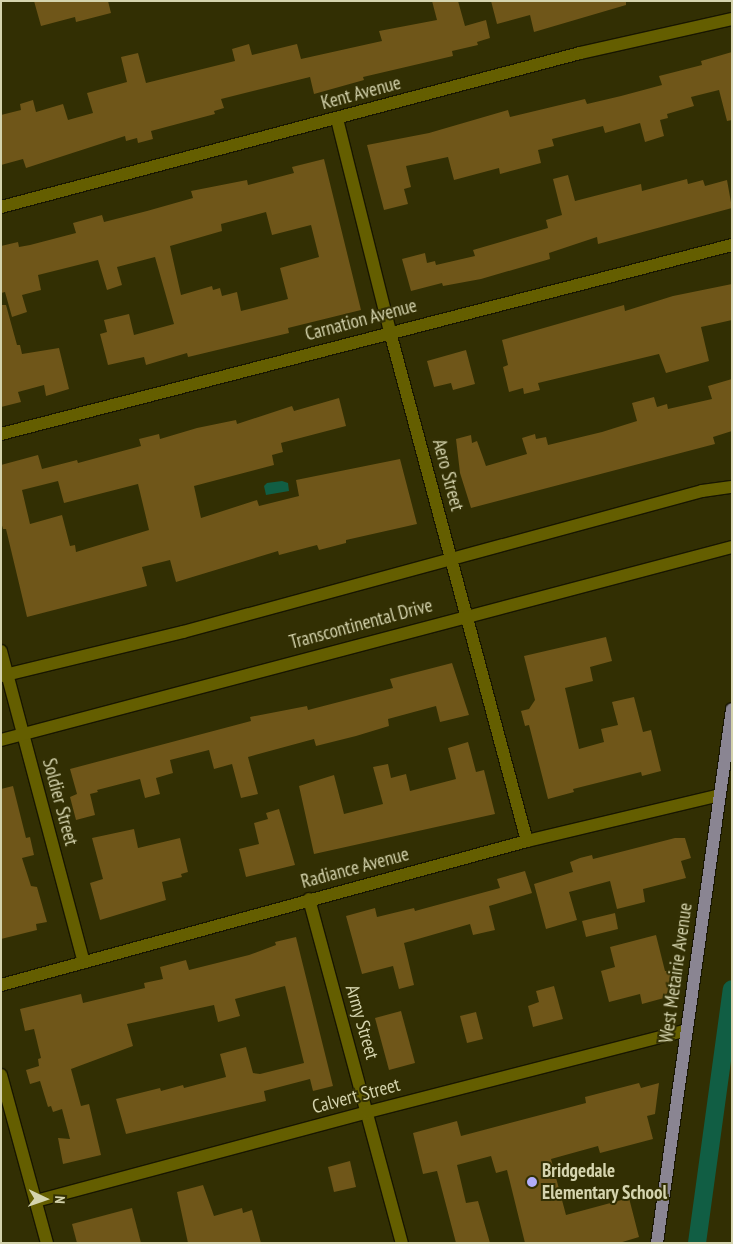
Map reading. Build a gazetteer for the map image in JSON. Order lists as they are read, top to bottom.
{
  "streets": {
    "main road": ["West Metairie Avenue"],
    "street": [
      "Kent Avenue",
      "Carnation Avenue",
      "Aero Street",
      "Transcontinental Drive",
      "Soldier Street",
      "Radiance Avenue",
      "Army Street",
      "Calvert Street"
    ]
  },
  "crossings": [
    ["Kent Avenue", "Aero Street"],
    ["Carnation Avenue", "Aero Street"],
    ["Aero Street", "Transcontinental Drive"],
    ["Aero Street", "Radiance Avenue"],
    ["Transcontinental Drive", "Soldier Street"],
    ["Soldier Street", "Radiance Avenue"],
    ["Radiance Avenue", "West Metairie Avenue"],
    ["Radiance Avenue", "Army Street"],
    ["West Metairie Avenue", "Calvert Street"],
    ["Army Street", "Calvert Street"]
  ],
  "places": ["Bridgedale Elementary School"],
  "north": "right"
}
